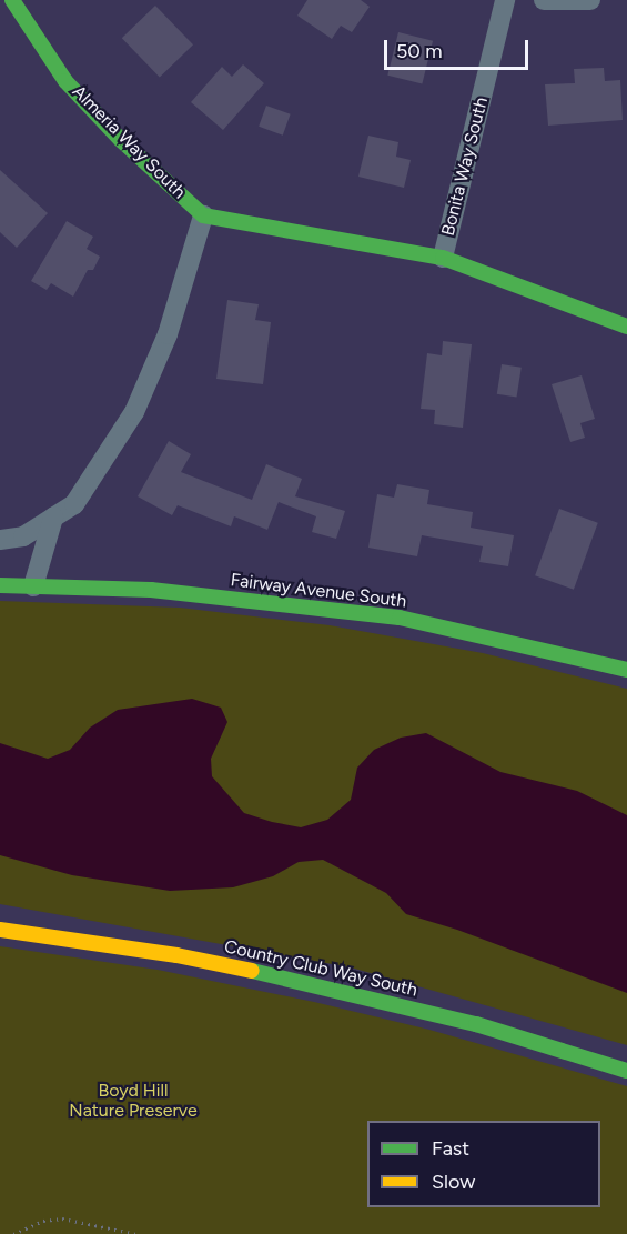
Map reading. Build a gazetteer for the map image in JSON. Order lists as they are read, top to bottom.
{
  "streets": {
    "street": [
      "Almeria Way South",
      "Bonita Way South",
      "Fairway Avenue South",
      "Country Club Way South"
    ]
  },
  "parks": ["Boyd Hill Nature Preserve"],
  "legend": ["Fast", "Slow"],
  "scale_bar": "50 m"
}
